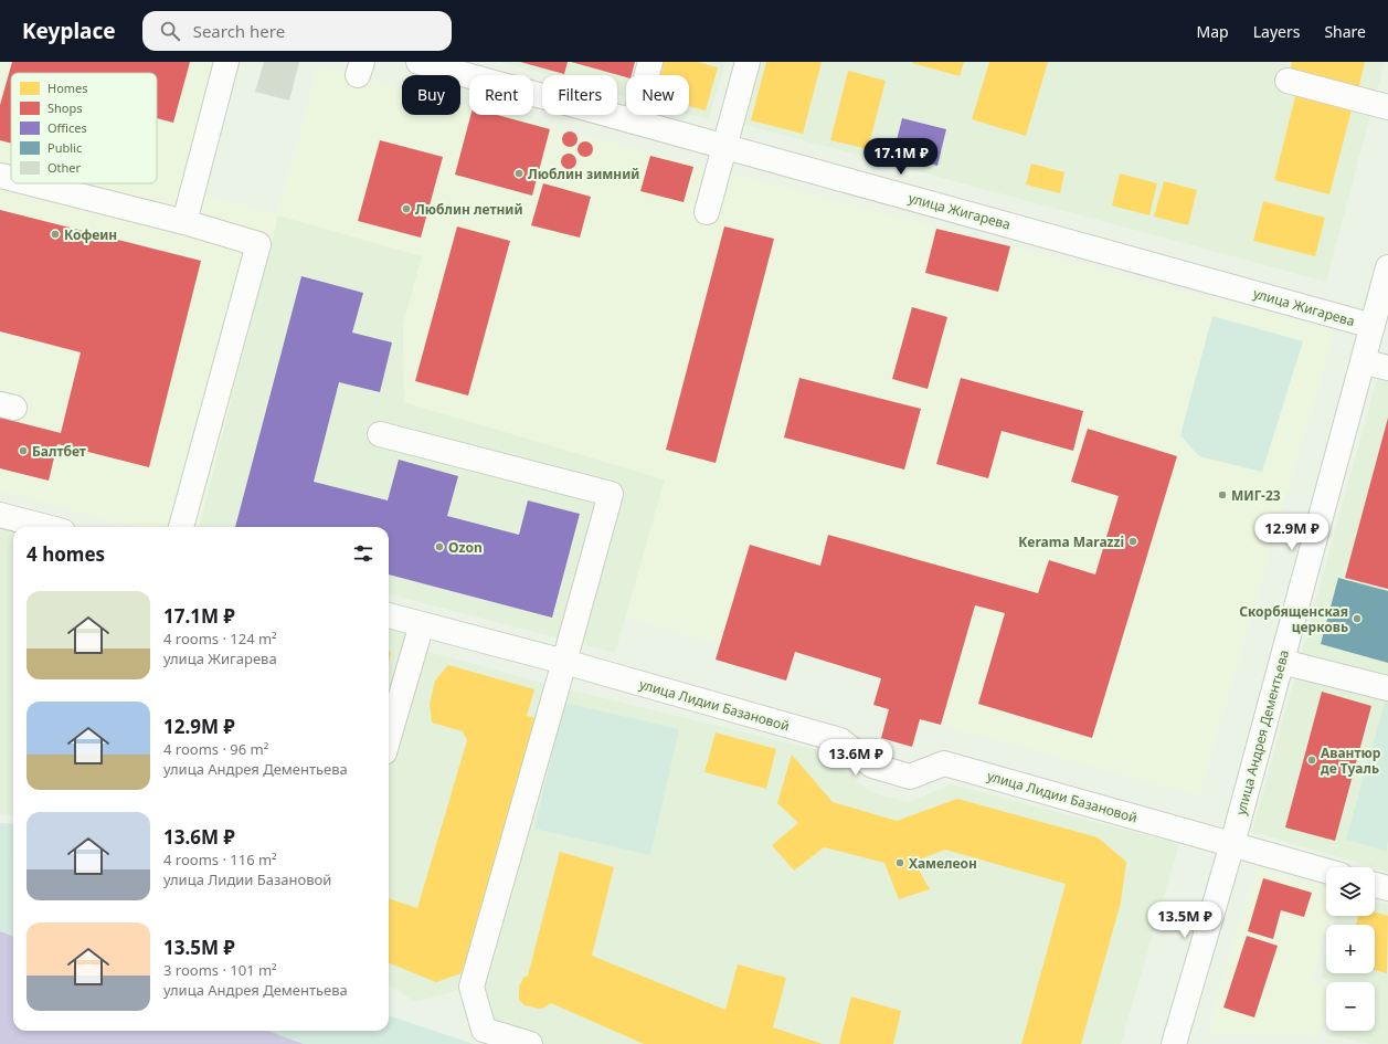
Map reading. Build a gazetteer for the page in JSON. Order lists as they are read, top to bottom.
{
  "streets": {
    "street": ["улица Жигарева", "улица Лидии Базановой", "улица Андрея Дементьева"]
  },
  "crossings": [
    ["улица Жигарева", "улица Андрея Дементьева"],
    ["улица Лидии Базановой", "улица Андрея Дементьева"]
  ],
  "places": [
    "Люблин зимний",
    "Люблин летний",
    "Кофеин",
    "Балтбет",
    "МИГ-23",
    "Kerama Marazzi",
    "Ozon",
    "Скорбященская церковь",
    "Авантюр де Туаль",
    "Хамелеон"
  ],
  "legend": [
    "Homes",
    "Shops",
    "Offices",
    "Public",
    "Other"
  ],
  "page": {
    "header": "Keyplace",
    "search": "Search here",
    "nav": ["Map", "Layers", "Share"],
    "chip": [
      "Buy",
      "Rent",
      "Filters",
      "New"
    ],
    "price": [
      "17.1M ₽",
      "12.9M ₽",
      "13.6M ₽",
      "13.5M ₽"
    ],
    "heading": "4 homes",
    "list": [
      {
        "name": "17.1M ₽",
        "note": "4 rooms · 124 m² · улица Жигарева"
      },
      {
        "name": "12.9M ₽",
        "note": "4 rooms · 96 m² · улица Андрея Дементьева"
      },
      {
        "name": "13.6M ₽",
        "note": "4 rooms · 116 m² · улица Лидии Базановой"
      },
      {
        "name": "13.5M ₽",
        "note": "3 rooms · 101 m² · улица Андрея Дементьева"
      }
    ],
    "map_buttons": ["+", "−"]
  }
}
